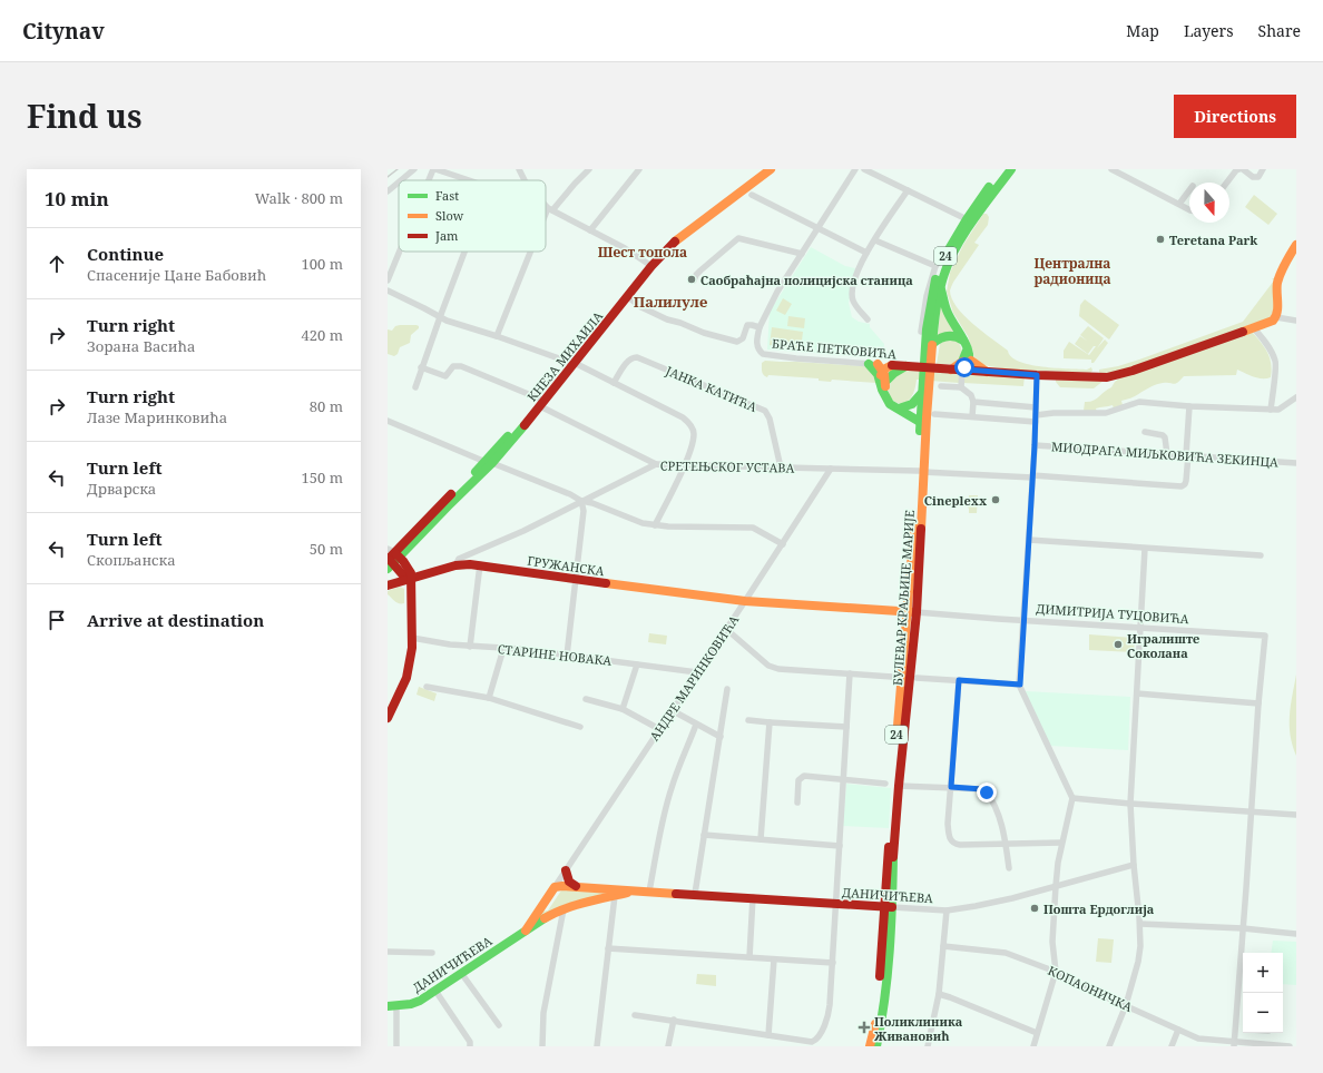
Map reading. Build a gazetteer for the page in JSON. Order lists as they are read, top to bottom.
{
  "streets": {
    "main road": [
      "24",
      "БРАЋЕ ПЕТКОВИЋА",
      "КНЕЗА МИХАИЛА",
      "ГРУЖАНСКА",
      "БУЛЕВАР КРАЉИЦЕ МАРИЈЕ",
      "ДИМИТРИЈА ТУЦОВИЋА",
      "ДАНИЧИЋЕВА"
    ],
    "street": [
      "ЈАНКА КАТИЋА",
      "МИОДРАГА МИЉКОВИЋА ЗЕКИНЦА",
      "СРЕТЕЊСКОГ УСТАВА",
      "СТАРИНЕ НОВАКА",
      "АНДРЕ МАРИНКОВИЋА",
      "КОПАОНИЧКА"
    ]
  },
  "crossings": [
    ["БРАЋЕ ПЕТКОВИЋА", "КНЕЗА МИХАИЛА"],
    ["БРАЋЕ ПЕТКОВИЋА", "БУЛЕВАР КРАЉИЦЕ МАРИЈЕ"],
    ["ЈАНКА КАТИЋА", "СРЕТЕЊСКОГ УСТАВА"],
    ["МИОДРАГА МИЉКОВИЋА ЗЕКИНЦА", "СРЕТЕЊСКОГ УСТАВА"],
    ["СРЕТЕЊСКОГ УСТАВА", "ГРУЖАНСКА"],
    ["СРЕТЕЊСКОГ УСТАВА", "БУЛЕВАР КРАЉИЦЕ МАРИЈЕ"],
    ["СРЕТЕЊСКОГ УСТАВА", "АНДРЕ МАРИНКОВИЋА"],
    ["ГРУЖАНСКА", "ДИМИТРИЈА ТУЦОВИЋА"],
    ["ГРУЖАНСКА", "АНДРЕ МАРИНКОВИЋА"],
    ["БУЛЕВАР КРАЉИЦЕ МАРИЈЕ", "ДИМИТРИЈА ТУЦОВИЋА"],
    ["БУЛЕВАР КРАЉИЦЕ МАРИЈЕ", "ДАНИЧИЋЕВА"],
    ["ДИМИТРИЈА ТУЦОВИЋА", "АНДРЕ МАРИНКОВИЋА"],
    ["СТАРИНЕ НОВАКА", "АНДРЕ МАРИНКОВИЋА"],
    ["АНДРЕ МАРИНКОВИЋА", "ДАНИЧИЋЕВА"]
  ],
  "districts": ["Шест топола", "Централна радионица", "Палилуле"],
  "places": {
    "other": [
      "Teretana Park",
      "Саобраћајна полицијска станица",
      "Cineplexx",
      "Игралиште Соколана",
      "Пошта Ердоглија"
    ],
    "health": ["Поликлиника Живановић"]
  },
  "legend": ["Fast", "Slow", "Jam"],
  "north": "bottom",
  "page": {
    "header": "Citynav",
    "nav": ["Map", "Layers", "Share"],
    "title": "Find us",
    "buttons": "Directions",
    "heading": ["10 min", "Walk · 800 m"],
    "list": [
      ["Continue", "Спасеније Цане Бабовић", "100 m"],
      ["Turn right", "Зорана Васића", "420 m"],
      ["Turn right", "Лазе Маринковића", "80 m"],
      ["Turn left", "Дрварска", "150 m"],
      ["Turn left", "Скопљанска", "50 m"],
      "Arrive at destination"
    ],
    "map_buttons": ["+", "−"]
  }
}
